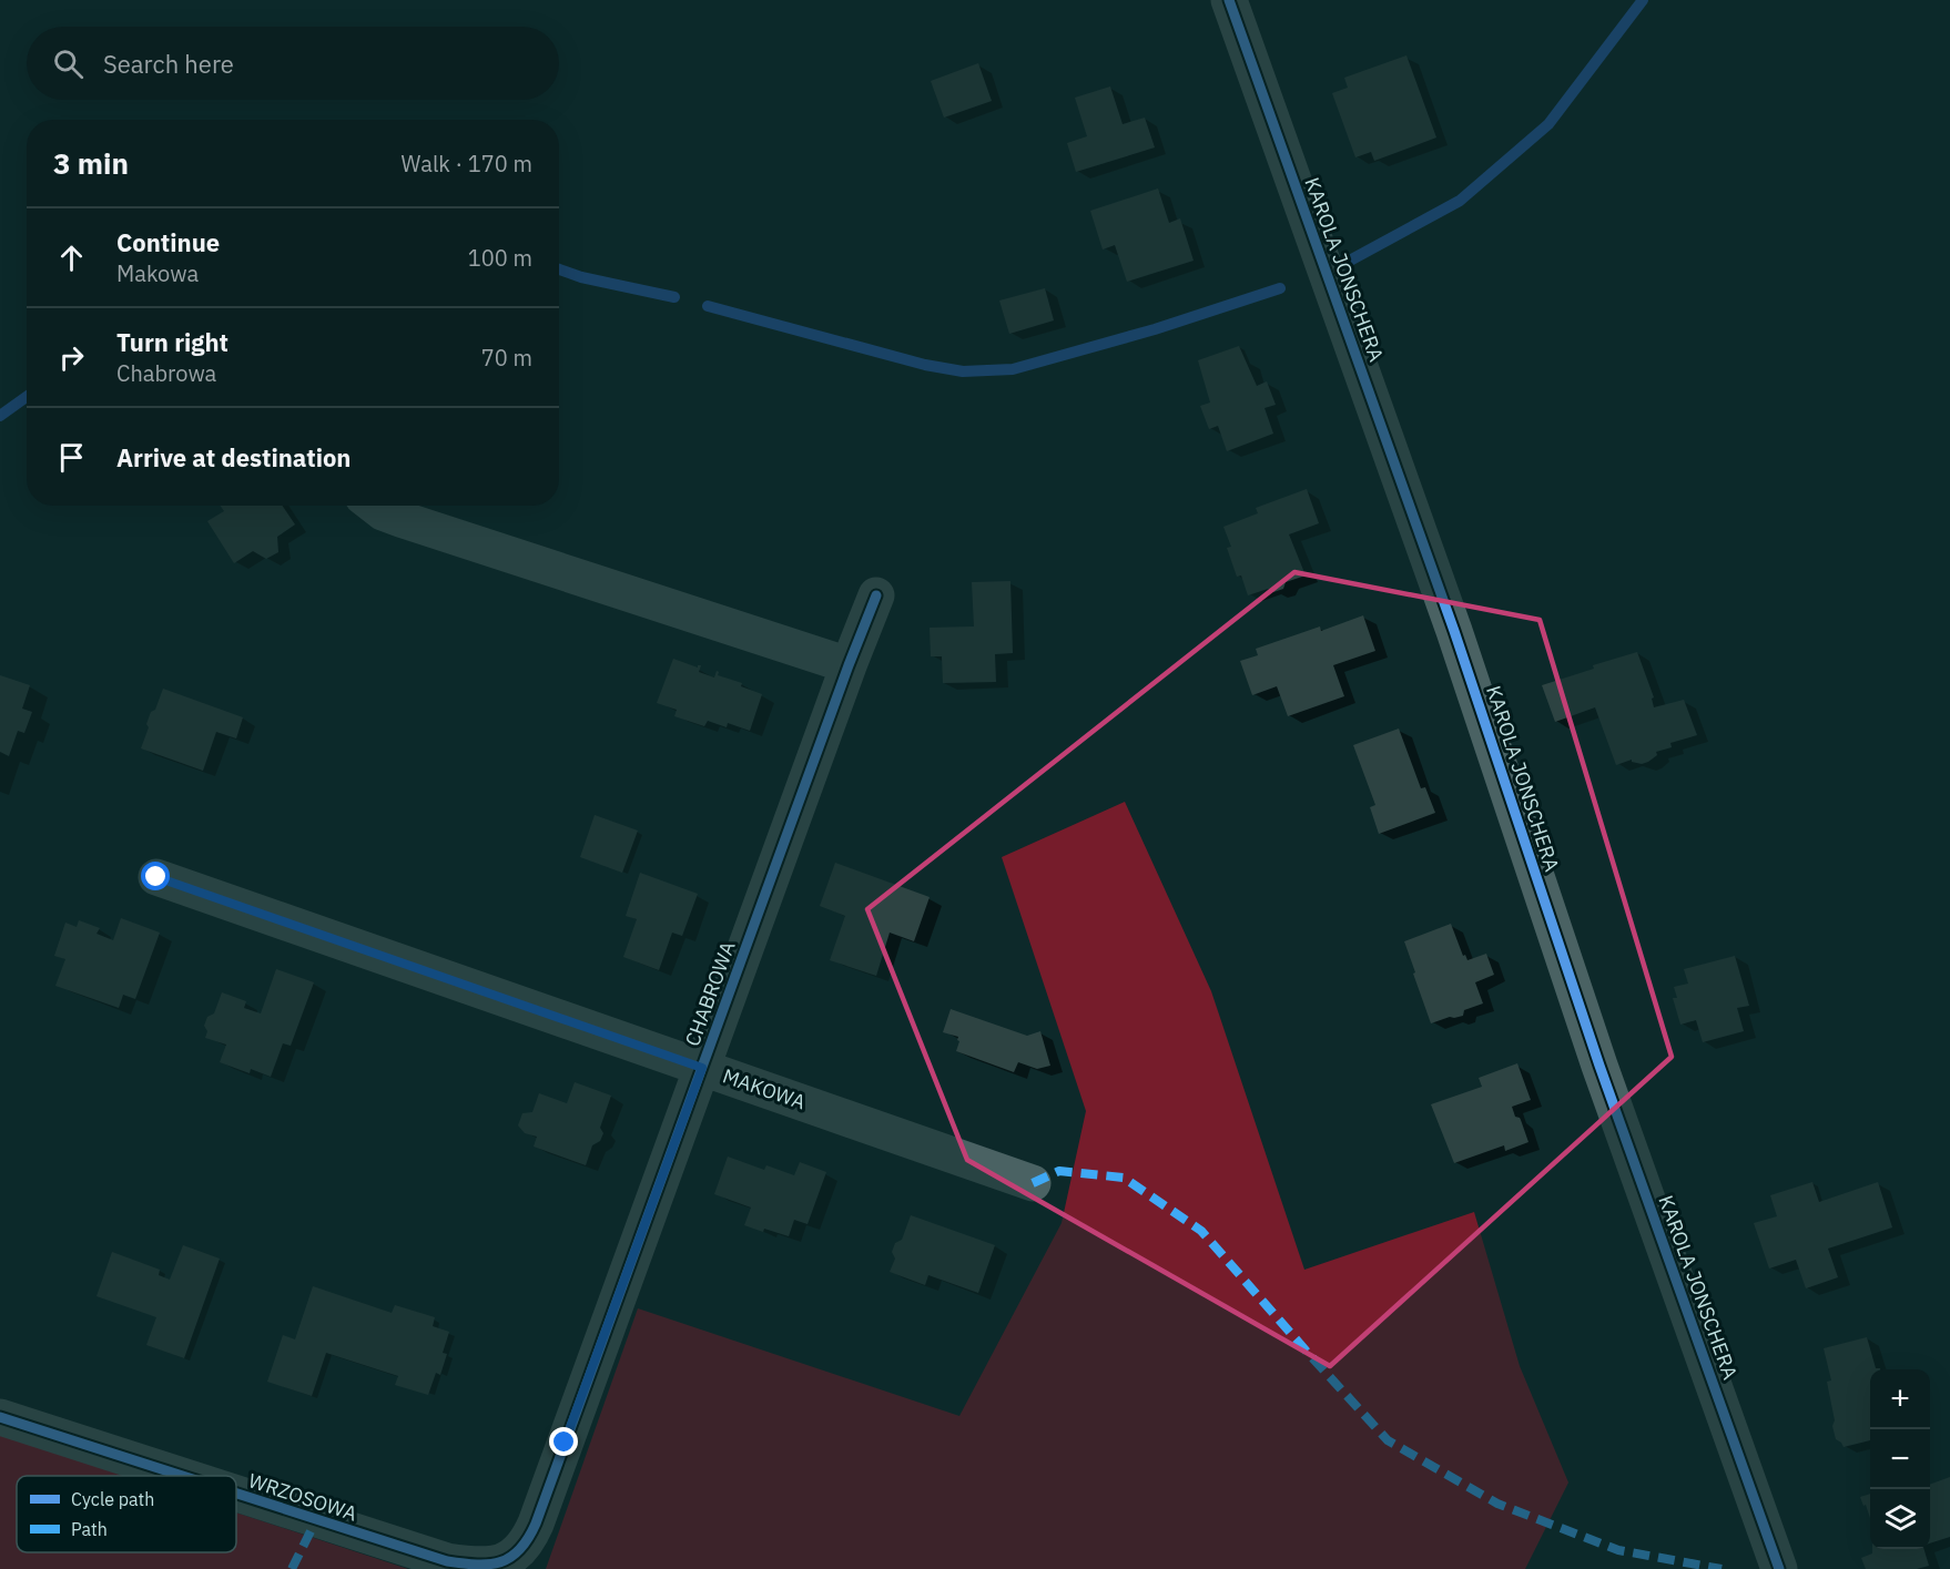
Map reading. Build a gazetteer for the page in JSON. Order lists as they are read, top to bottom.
{
  "streets": {
    "street": [
      "KAROLA JONSCHERA",
      "CHABROWA",
      "MAKOWA",
      "WRZOSOWA"
    ]
  },
  "crossings": [
    ["CHABROWA", "MAKOWA"],
    ["CHABROWA", "WRZOSOWA"]
  ],
  "legend": ["Cycle path", "Path"],
  "page": {
    "search": "Search here",
    "heading": ["3 min", "Walk · 170 m"],
    "list": [
      ["Continue", "Makowa", "100 m"],
      ["Turn right", "Chabrowa", "70 m"],
      "Arrive at destination"
    ],
    "map_buttons": ["+", "−"]
  }
}
